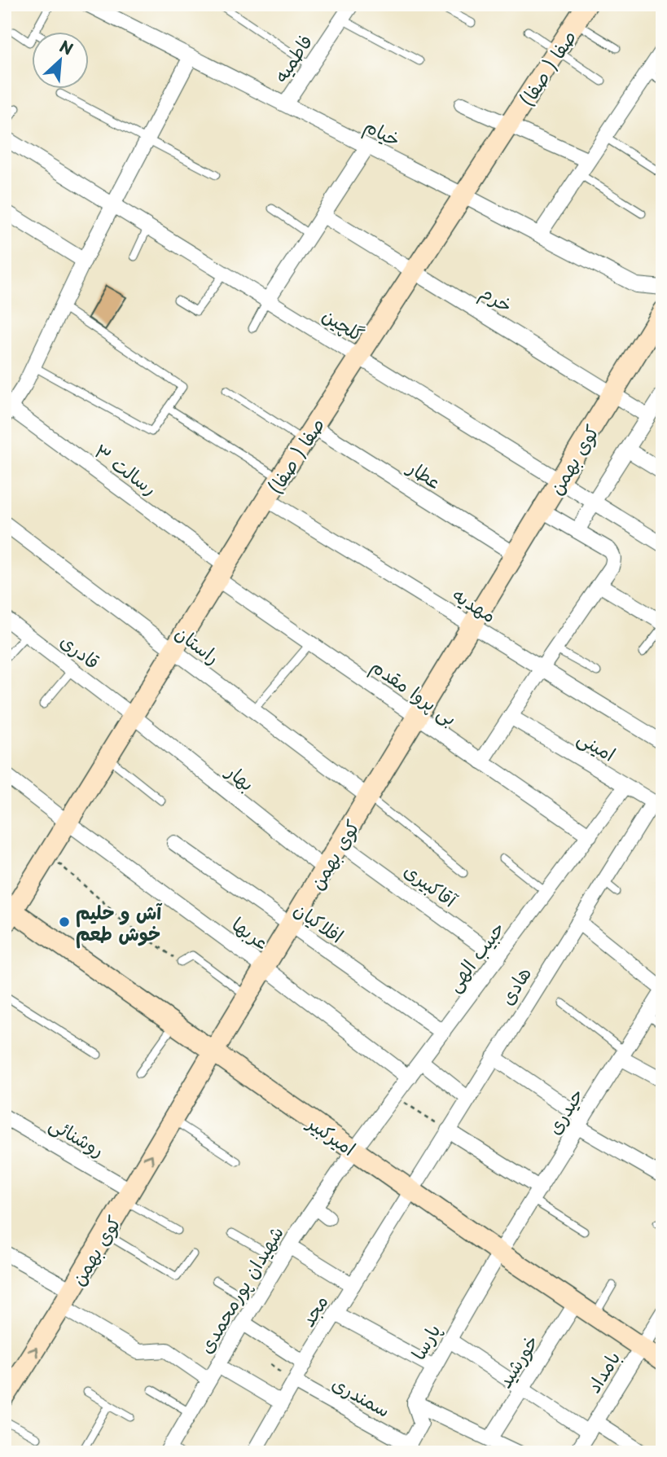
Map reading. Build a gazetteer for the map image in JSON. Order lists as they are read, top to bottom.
{
  "streets": {
    "street": [
      "فاطمیه",
      "صفا ( صفا)",
      "خیام",
      "خرم",
      "گلچین",
      "کوی بهمن",
      "رسالت ۳",
      "عطار",
      "مهدیه",
      "راستان",
      "قادری",
      "بی پروا مقدم",
      "امینی",
      "بهار",
      "آقاکبیری",
      "افلاکیان",
      "عربها",
      "حبیب الهی",
      "هادی",
      "حیدری",
      "امیرکبیر",
      "روشنائی",
      "شهیدان پورمحمدی",
      "مجد",
      "پارسا",
      "خورشید",
      "بامداد",
      "سمندری"
    ]
  },
  "crossings": [
    ["فاطمیه", "خیام"],
    ["صفا ( صفا)", "خیام"],
    ["صفا ( صفا)", "خرم"],
    ["صفا ( صفا)", "گلچین"],
    ["صفا ( صفا)", "رسالت ۳"],
    ["صفا ( صفا)", "عطار"],
    ["صفا ( صفا)", "مهدیه"],
    ["صفا ( صفا)", "راستان"],
    ["صفا ( صفا)", "قادری"],
    ["صفا ( صفا)", "بی پروا مقدم"],
    ["صفا ( صفا)", "بهار"],
    ["صفا ( صفا)", "عربها"],
    ["صفا ( صفا)", "امیرکبیر"],
    ["خرم", "کوی بهمن"],
    ["گلچین", "کوی بهمن"],
    ["کوی بهمن", "عطار"],
    ["کوی بهمن", "مهدیه"],
    ["کوی بهمن", "راستان"],
    ["کوی بهمن", "بی پروا مقدم"],
    ["کوی بهمن", "بهار"],
    ["کوی بهمن", "آقاکبیری"],
    ["کوی بهمن", "افلاکیان"],
    ["کوی بهمن", "عربها"],
    ["کوی بهمن", "امیرکبیر"],
    ["کوی بهمن", "روشنائی"],
    ["رسالت ۳", "بی پروا مقدم"],
    ["قادری", "بهار"],
    ["بی پروا مقدم", "حبیب الهی"],
    ["امینی", "حبیب الهی"],
    ["امینی", "هادی"],
    ["آقاکبیری", "حبیب الهی"],
    ["افلاکیان", "حبیب الهی"],
    ["عربها", "حبیب الهی"],
    ["حبیب الهی", "امیرکبیر"],
    ["حبیب الهی", "شهیدان پورمحمدی"],
    ["هادی", "امیرکبیر"],
    ["هادی", "مجد"],
    ["حیدری", "امیرکبیر"],
    ["حیدری", "پارسا"],
    ["امیرکبیر", "شهیدان پورمحمدی"],
    ["امیرکبیر", "مجد"],
    ["امیرکبیر", "پارسا"],
    ["امیرکبیر", "خورشید"],
    ["امیرکبیر", "بامداد"],
    ["مجد", "سمندری"]
  ],
  "places": ["آش و حلیم خوش طعم"],
  "north": "top right"
}
